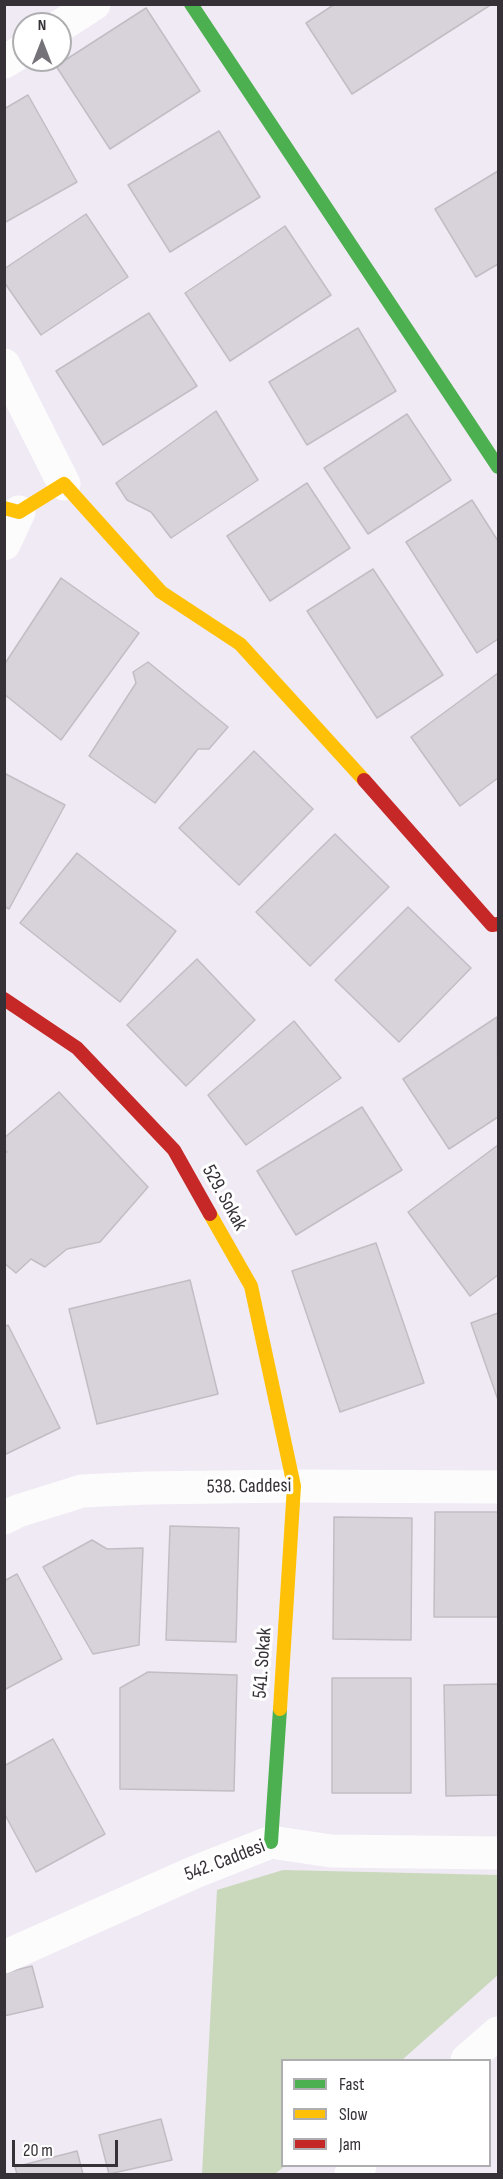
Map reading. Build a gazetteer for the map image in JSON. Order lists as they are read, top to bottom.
{
  "streets": {
    "street": [
      "529. Sokak",
      "538. Caddesi",
      "541. Sokak",
      "542. Caddesi"
    ]
  },
  "crossings": [
    ["529. Sokak", "538. Caddesi"],
    ["529. Sokak", "541. Sokak"],
    ["538. Caddesi", "541. Sokak"],
    ["541. Sokak", "542. Caddesi"]
  ],
  "legend": ["Fast", "Slow", "Jam"],
  "scale_bar": "20 m",
  "north": "top"
}
